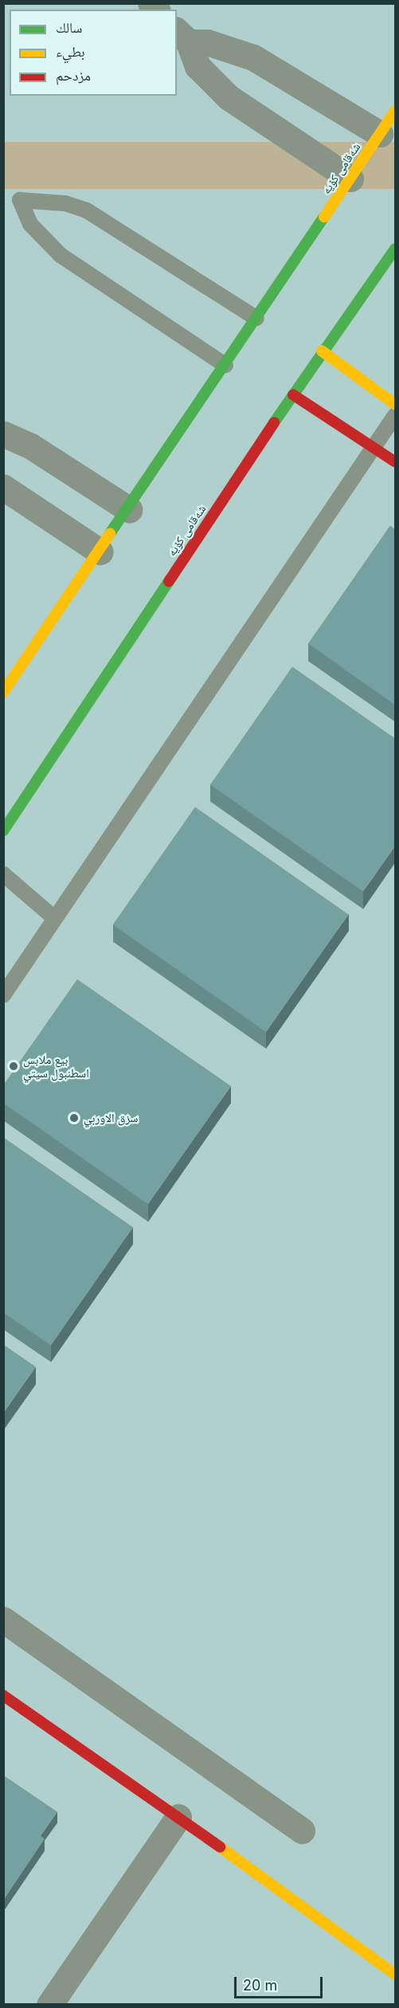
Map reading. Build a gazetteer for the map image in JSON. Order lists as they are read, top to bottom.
{
  "streets": {
    "main road": ["شەقامی کۆیە"]
  },
  "places": ["بيع ملابس اسطنبول سيتي", "سزق الاوربي"],
  "legend": ["سالك", "بطيء", "مزدحم"],
  "scale_bar": "20 m"
}
